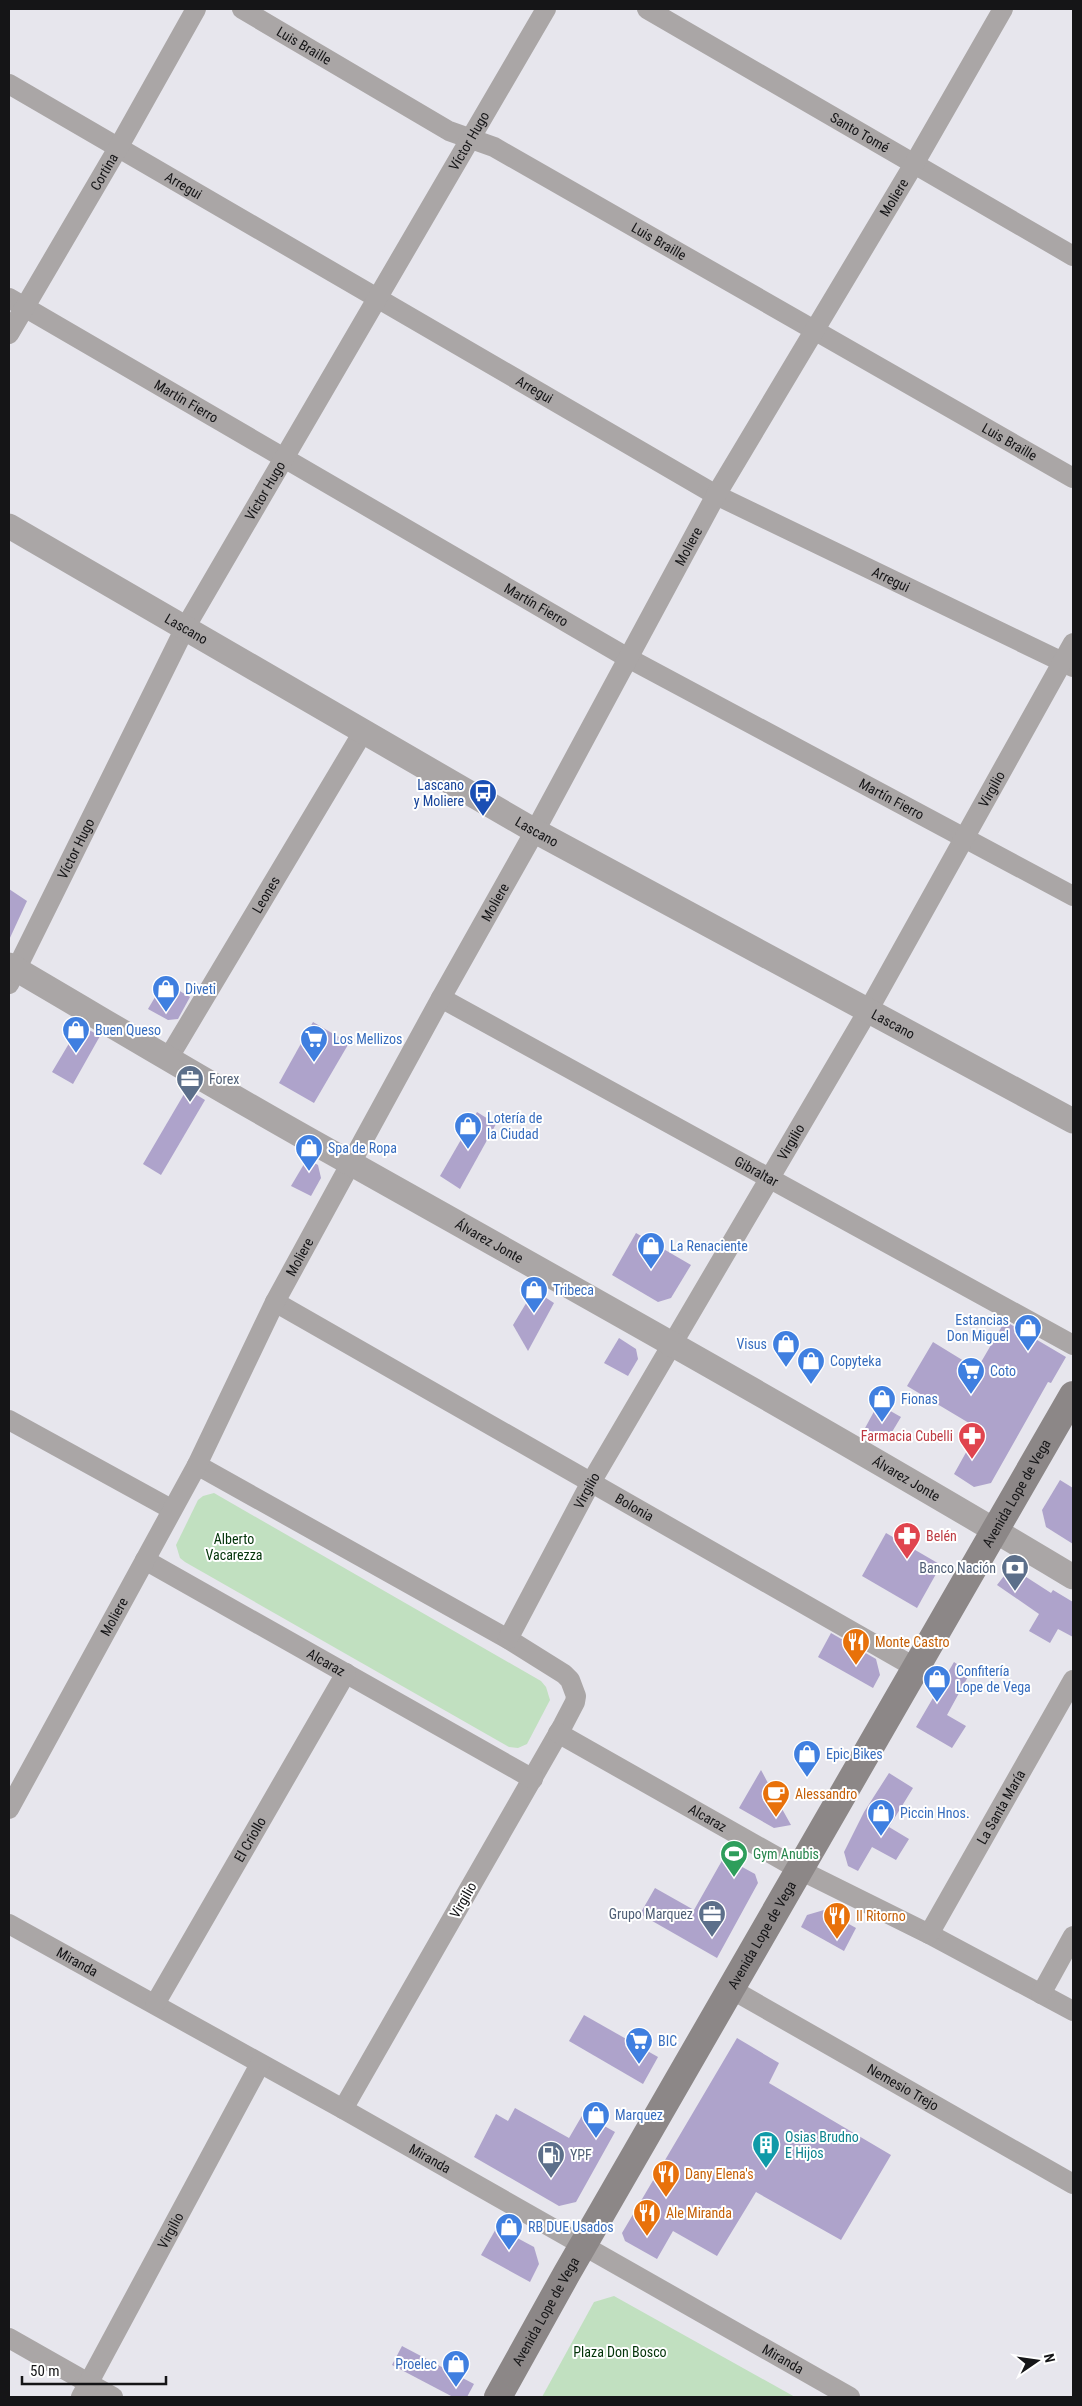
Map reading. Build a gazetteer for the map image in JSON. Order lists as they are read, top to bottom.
{
  "streets": {
    "main road": ["Avenida Lope de Vega"],
    "street": [
      "Luis Braille",
      "Santo Tomé",
      "Víctor Hugo",
      "Cortina",
      "Arregui",
      "Moliere",
      "Martín Fierro",
      "Lascano",
      "Virgilio",
      "Leones",
      "Gibraltar",
      "Álvarez Jonte",
      "Bolonia",
      "Alcaraz",
      "La Santa María",
      "El Criollo",
      "Miranda",
      "Nemesio Trejo"
    ]
  },
  "crossings": [
    ["Luis Braille", "Víctor Hugo"],
    ["Luis Braille", "Moliere"],
    ["Santo Tomé", "Moliere"],
    ["Víctor Hugo", "Arregui"],
    ["Víctor Hugo", "Martín Fierro"],
    ["Víctor Hugo", "Lascano"],
    ["Víctor Hugo", "Álvarez Jonte"],
    ["Cortina", "Arregui"],
    ["Cortina", "Martín Fierro"],
    ["Arregui", "Moliere"],
    ["Arregui", "Virgilio"],
    ["Moliere", "Martín Fierro"],
    ["Moliere", "Lascano"],
    ["Moliere", "Gibraltar"],
    ["Moliere", "Álvarez Jonte"],
    ["Moliere", "Bolonia"],
    ["Moliere", "Alcaraz"],
    ["Martín Fierro", "Virgilio"],
    ["Lascano", "Virgilio"],
    ["Lascano", "Leones"],
    ["Virgilio", "Gibraltar"],
    ["Virgilio", "Álvarez Jonte"],
    ["Virgilio", "Bolonia"],
    ["Virgilio", "Alcaraz"],
    ["Virgilio", "Miranda"],
    ["Leones", "Álvarez Jonte"],
    ["Álvarez Jonte", "Avenida Lope de Vega"],
    ["Avenida Lope de Vega", "Bolonia"],
    ["Avenida Lope de Vega", "Alcaraz"],
    ["Avenida Lope de Vega", "Miranda"],
    ["Avenida Lope de Vega", "Nemesio Trejo"],
    ["Alcaraz", "La Santa María"],
    ["Alcaraz", "El Criollo"],
    ["El Criollo", "Miranda"]
  ],
  "parks": ["Alberto Vacarezza", "Plaza Don Bosco"],
  "places": {
    "bus stop": ["Lascano y Moliere"],
    "shop": [
      "Diveti",
      "Buen Queso",
      "Lotería de la Ciudad",
      "Spa de Ropa",
      "La Renaciente",
      "Tribeca",
      "Estancias Don Miguel",
      "Visus",
      "Copyteka",
      "Fionas",
      "Confitería Lope de Vega",
      "Epic Bikes",
      "Piccin Hnos.",
      "Marquez",
      "RB DUE Usados",
      "Proelec"
    ],
    "supermarket": ["Los Mellizos", "Coto", "BIC"],
    "office": ["Forex", "Grupo Marquez"],
    "pharmacy": ["Farmacia Cubelli", "Belén"],
    "bank": ["Banco Nación"],
    "restaurant": [
      "Monte Castro",
      "Il Ritorno",
      "Dany Elena's",
      "Ale Miranda"
    ],
    "cafe": ["Alessandro"],
    "sports": ["Gym Anubis"],
    "building": ["Osias Brudno E Hijos"],
    "fuel station": ["YPF"]
  },
  "scale_bar": "50 m",
  "north": "right"
}
